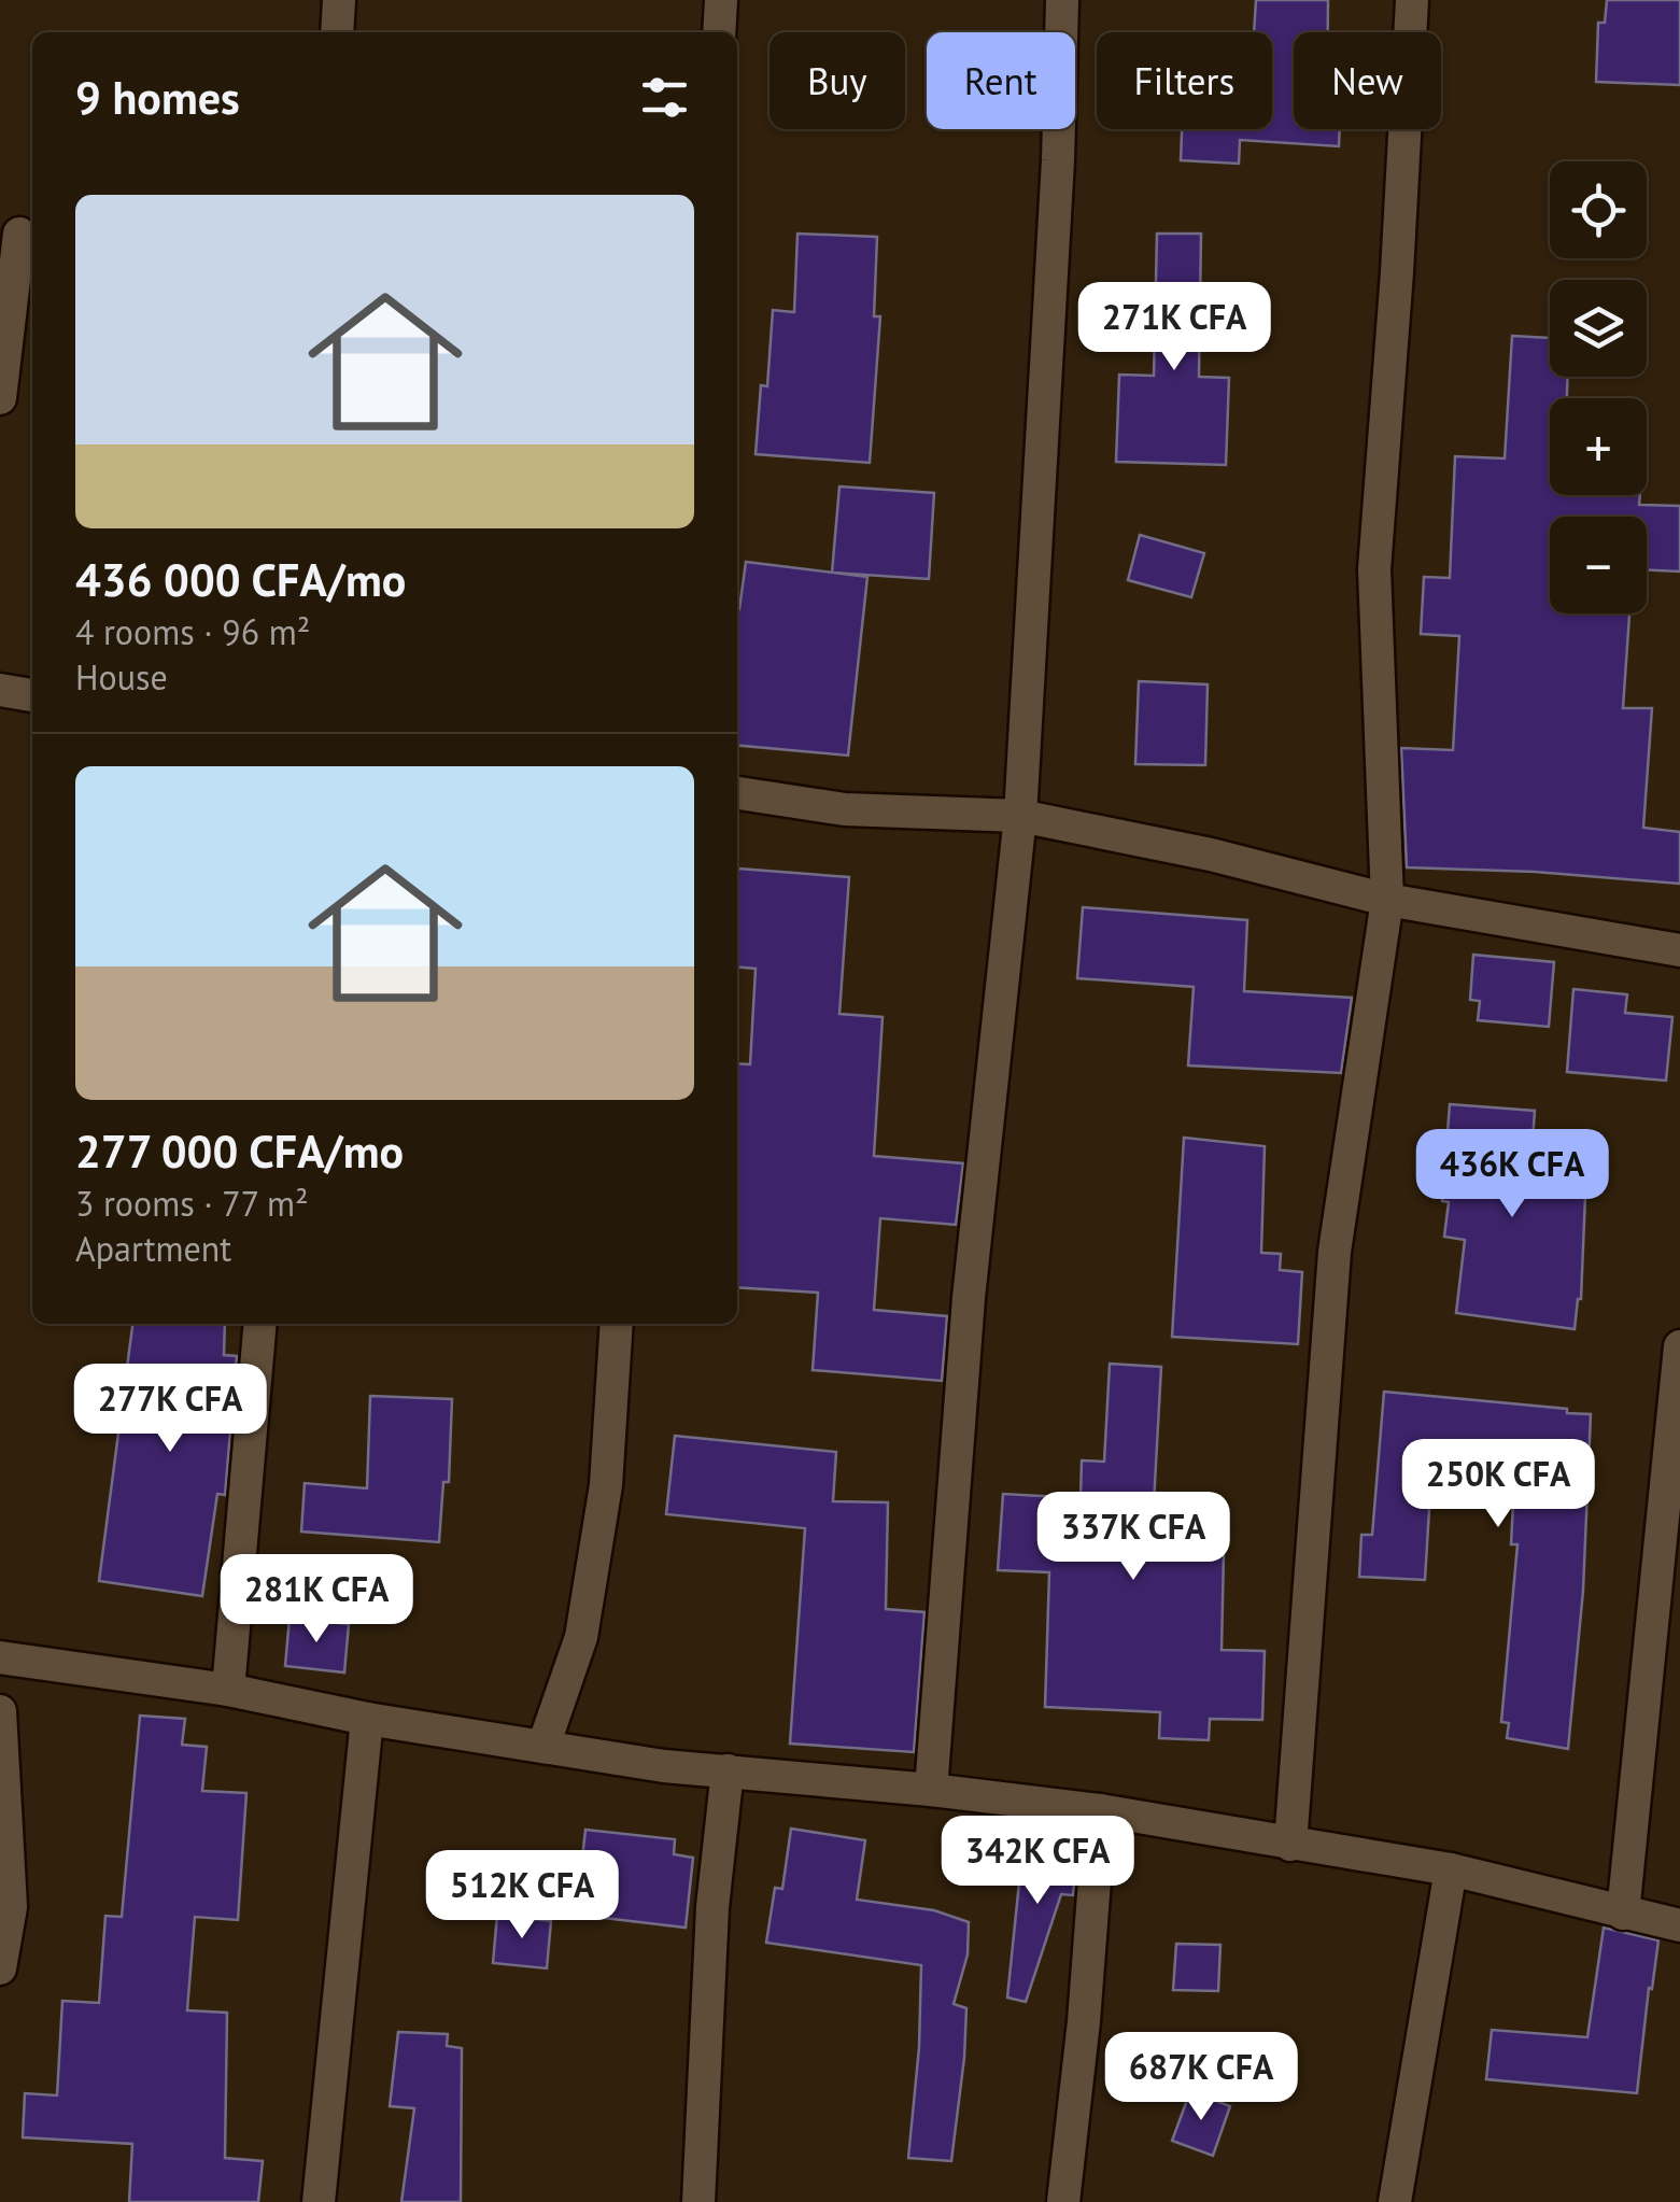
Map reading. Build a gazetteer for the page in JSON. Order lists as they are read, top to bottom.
{
  "page": {
    "chip": [
      "Buy",
      "Rent",
      "Filters",
      "New"
    ],
    "heading": "9 homes",
    "map_buttons": ["+", "−"],
    "list": [
      {
        "name": "436 000 CFA/mo",
        "note": "4 rooms · 96 m² · House"
      },
      {
        "name": "277 000 CFA/mo",
        "note": "3 rooms · 77 m² · Apartment"
      }
    ],
    "price": [
      "271K CFA",
      "436K CFA",
      "277K CFA",
      "250K CFA",
      "337K CFA",
      "281K CFA",
      "342K CFA",
      "512K CFA",
      "687K CFA"
    ]
  }
}
